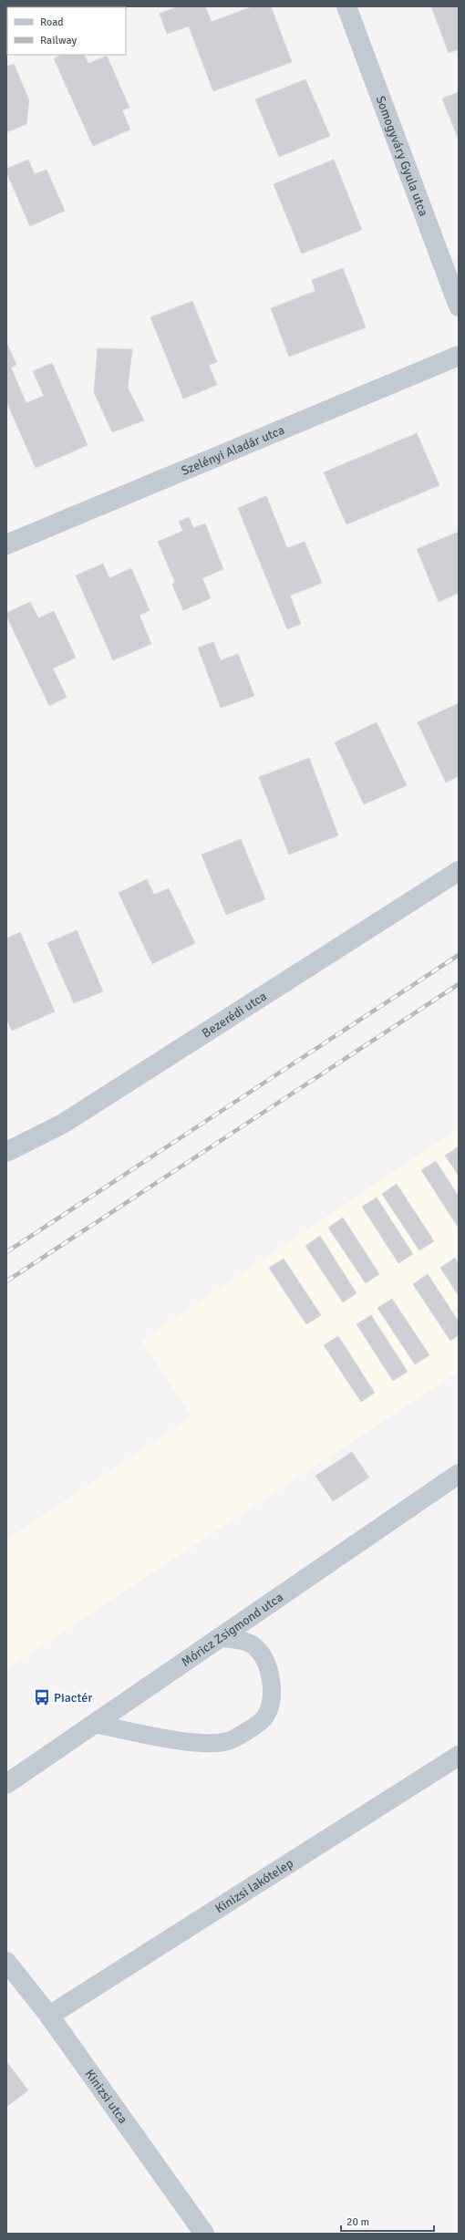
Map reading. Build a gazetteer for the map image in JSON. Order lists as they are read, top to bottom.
{
  "streets": {
    "street": [
      "Somogyváry Gyula utca",
      "Szelényi Aladár utca",
      "Bezerédi utca",
      "Móricz Zsigmond utca",
      "Kinizsi lakótelep",
      "Kinizsi utca"
    ]
  },
  "crossings": [
    ["Kinizsi lakótelep", "Kinizsi utca"]
  ],
  "places": {
    "bus stop": ["Piactér"]
  },
  "legend": ["Road", "Railway"],
  "scale_bar": "20 m"
}
